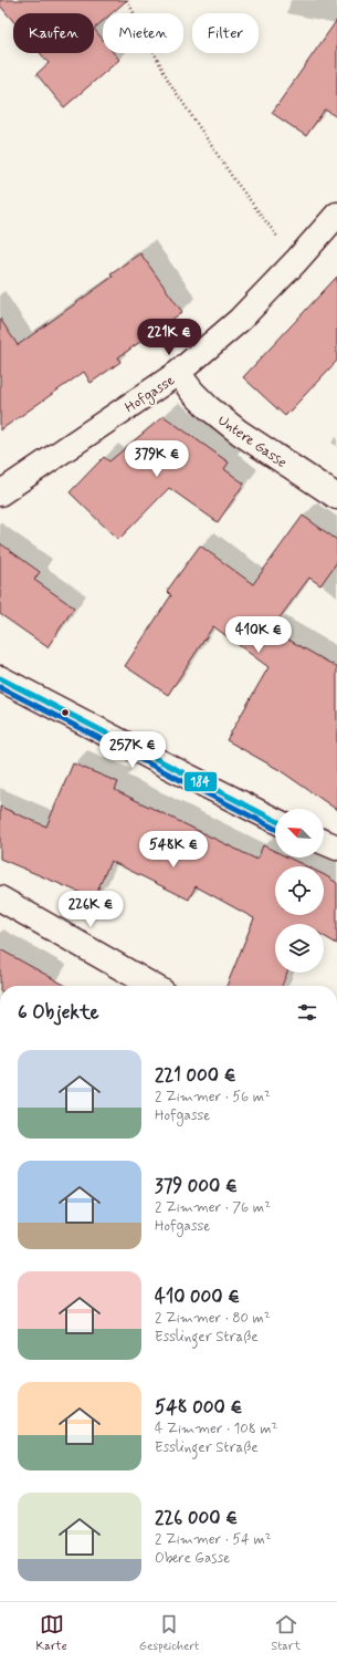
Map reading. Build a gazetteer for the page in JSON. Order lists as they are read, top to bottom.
{
  "streets": {
    "street": ["Hofgasse", "Untere Gasse"]
  },
  "crossings": [
    ["Hofgasse", "Untere Gasse"]
  ],
  "lines": ["transit line 184"],
  "north": "top left",
  "page": {
    "chip": ["Kaufen", "Mieten", "Filter"],
    "price": [
      "221K €",
      "379K €",
      "410K €",
      "257K €",
      "548K €",
      "226K €"
    ],
    "heading": "6 Objekte",
    "list": [
      {
        "name": "221 000 €",
        "note": "2 Zimmer · 56 m² · Hofgasse"
      },
      {
        "name": "379 000 €",
        "note": "2 Zimmer · 76 m² · Hofgasse"
      },
      {
        "name": "410 000 €",
        "note": "2 Zimmer · 80 m² · Esslinger Straße"
      },
      {
        "name": "548 000 €",
        "note": "4 Zimmer · 108 m² · Esslinger Straße"
      },
      {
        "name": "226 000 €",
        "note": "2 Zimmer · 54 m² · Obere Gasse"
      }
    ],
    "tabs": ["Karte", "Gespeichert", "Start"]
  }
}
